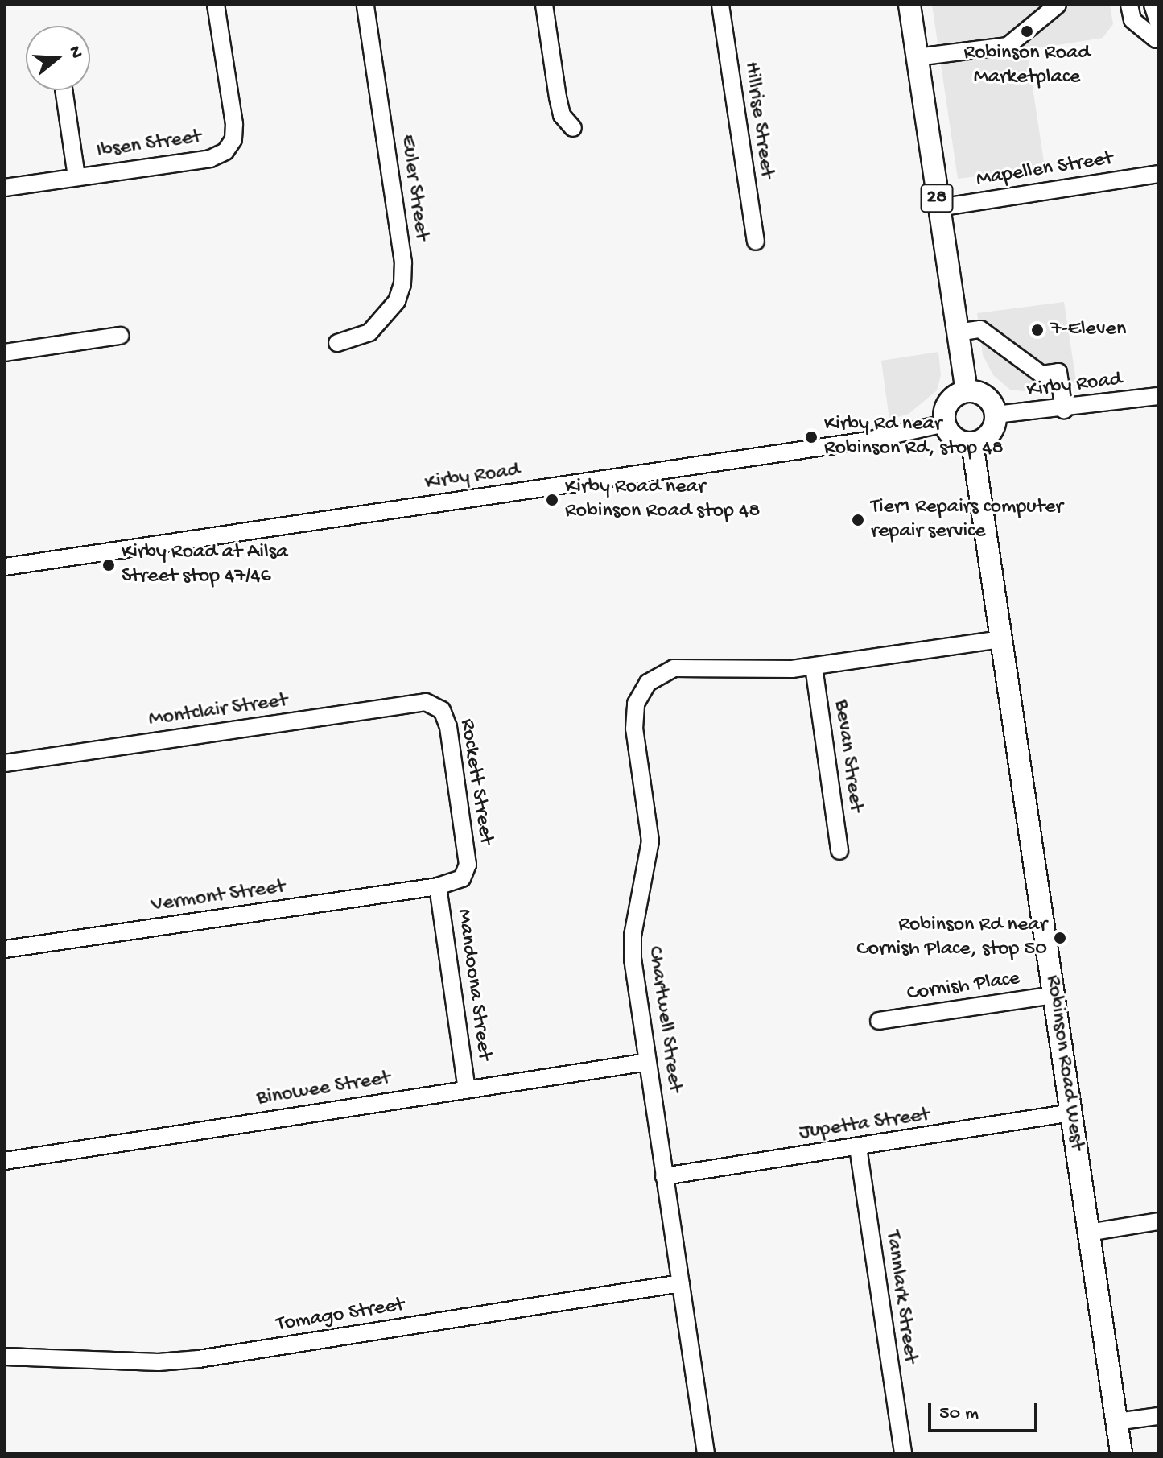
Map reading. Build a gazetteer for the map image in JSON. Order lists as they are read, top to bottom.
{
  "streets": {
    "main road": ["28", "Robinson Road West"],
    "street": [
      "Hillrise Street",
      "Ibsen Street",
      "Mapellen Street",
      "Euler Street",
      "Kirby Road",
      "Montclair Street",
      "Bevan Street",
      "Rockett Street",
      "Vermont Street",
      "Mandoona Street",
      "Cornish Place",
      "Chartwell Street",
      "Binowee Street",
      "Jupetta Street",
      "Tannlark Street",
      "Tomago Street"
    ]
  },
  "crossings": [
    ["Mapellen Street", "28"],
    ["28", "Kirby Road"],
    ["28", "Robinson Road West"],
    ["Kirby Road", "Robinson Road West"],
    ["Montclair Street", "Rockett Street"],
    ["Bevan Street", "Chartwell Street"],
    ["Rockett Street", "Vermont Street"],
    ["Rockett Street", "Mandoona Street"],
    ["Vermont Street", "Mandoona Street"],
    ["Mandoona Street", "Binowee Street"],
    ["Cornish Place", "Robinson Road West"],
    ["Chartwell Street", "Robinson Road West"],
    ["Chartwell Street", "Binowee Street"],
    ["Chartwell Street", "Jupetta Street"],
    ["Chartwell Street", "Tomago Street"],
    ["Robinson Road West", "Jupetta Street"],
    ["Jupetta Street", "Tannlark Street"]
  ],
  "places": [
    "Robinson Road Marketplace",
    "7-Eleven",
    "Kirby Rd near Robinson Rd, stop 48",
    "Kirby Road near Robinson Road stop 48",
    "Tier1 Repairs computer repair service",
    "Kirby Road at Ailsa Street stop 47/46",
    "Robinson Rd near Cornish Place, stop 50"
  ],
  "scale_bar": "50 m",
  "north": "right"
}
